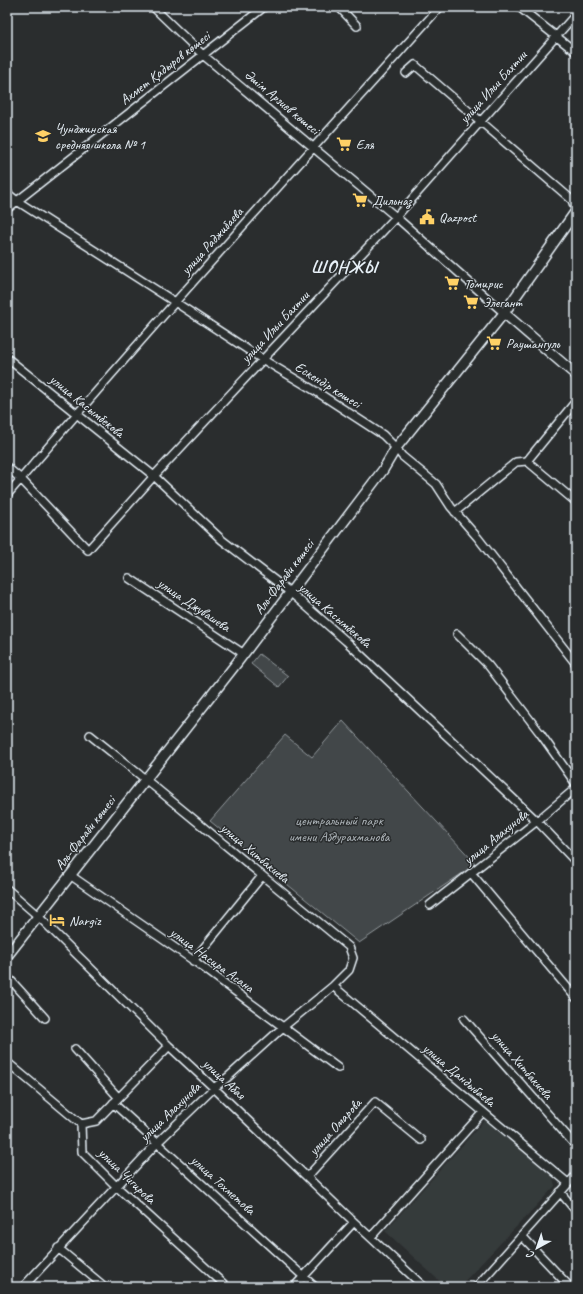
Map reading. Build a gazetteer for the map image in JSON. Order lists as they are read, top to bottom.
{
  "streets": {
    "main road": ["Әшім Арзиев көшесі", "Аль-Фараби көшесі"],
    "street": [
      "Ахмет Қадыров көшесі",
      "улица Ильи Бахтии",
      "улица Раджибаева",
      "Ескендір көшесі",
      "улица Касымбекова",
      "улица Джувашева",
      "улица Алахунова",
      "улица Хитбакиева",
      "улица Насира Асана",
      "улица Дандыбаева",
      "улица Абая",
      "улица Омарова",
      "улица Чигирова",
      "улица Тохметова"
    ]
  },
  "crossings": [
    ["Ахмет Қадыров көшесі", "Әшім Арзиев көшесі"],
    ["Ахмет Қадыров көшесі", "Ескендір көшесі"],
    ["улица Ильи Бахтии", "Әшім Арзиев көшесі"],
    ["улица Ильи Бахтии", "улица Раджибаева"],
    ["улица Ильи Бахтии", "Ескендір көшесі"],
    ["улица Ильи Бахтии", "улица Касымбекова"],
    ["Әшім Арзиев көшесі", "улица Раджибаева"],
    ["Әшім Арзиев көшесі", "Аль-Фараби көшесі"],
    ["улица Раджибаева", "Ескендір көшесі"],
    ["улица Раджибаева", "улица Касымбекова"],
    ["Ескендір көшесі", "Аль-Фараби көшесі"],
    ["улица Касымбекова", "Аль-Фараби көшесі"],
    ["улица Касымбекова", "улица Алахунова"],
    ["Аль-Фараби көшесі", "улица Джувашева"],
    ["Аль-Фараби көшесі", "улица Хитбакиева"],
    ["Аль-Фараби көшесі", "улица Насира Асана"],
    ["Аль-Фараби көшесі", "улица Абая"],
    ["улица Алахунова", "улица Хитбакиева"],
    ["улица Алахунова", "улица Насира Асана"],
    ["улица Алахунова", "улица Дандыбаева"],
    ["улица Алахунова", "улица Абая"],
    ["улица Алахунова", "улица Чигирова"],
    ["улица Алахунова", "улица Тохметова"],
    ["улица Абая", "улица Омарова"]
  ],
  "districts": ["ШОНЖЫ"],
  "parks": ["центральный парк имени Абдурахманова"],
  "places": {
    "school or university": ["Чунджинская средняя школа № 1"],
    "supermarket": [
      "Еля",
      "Дильназ",
      "Томирис",
      "Элегант",
      "Раушангуль"
    ],
    "public building": ["Qazpost"],
    "hotel": ["Nargiz"]
  },
  "north": "bottom left"
}
